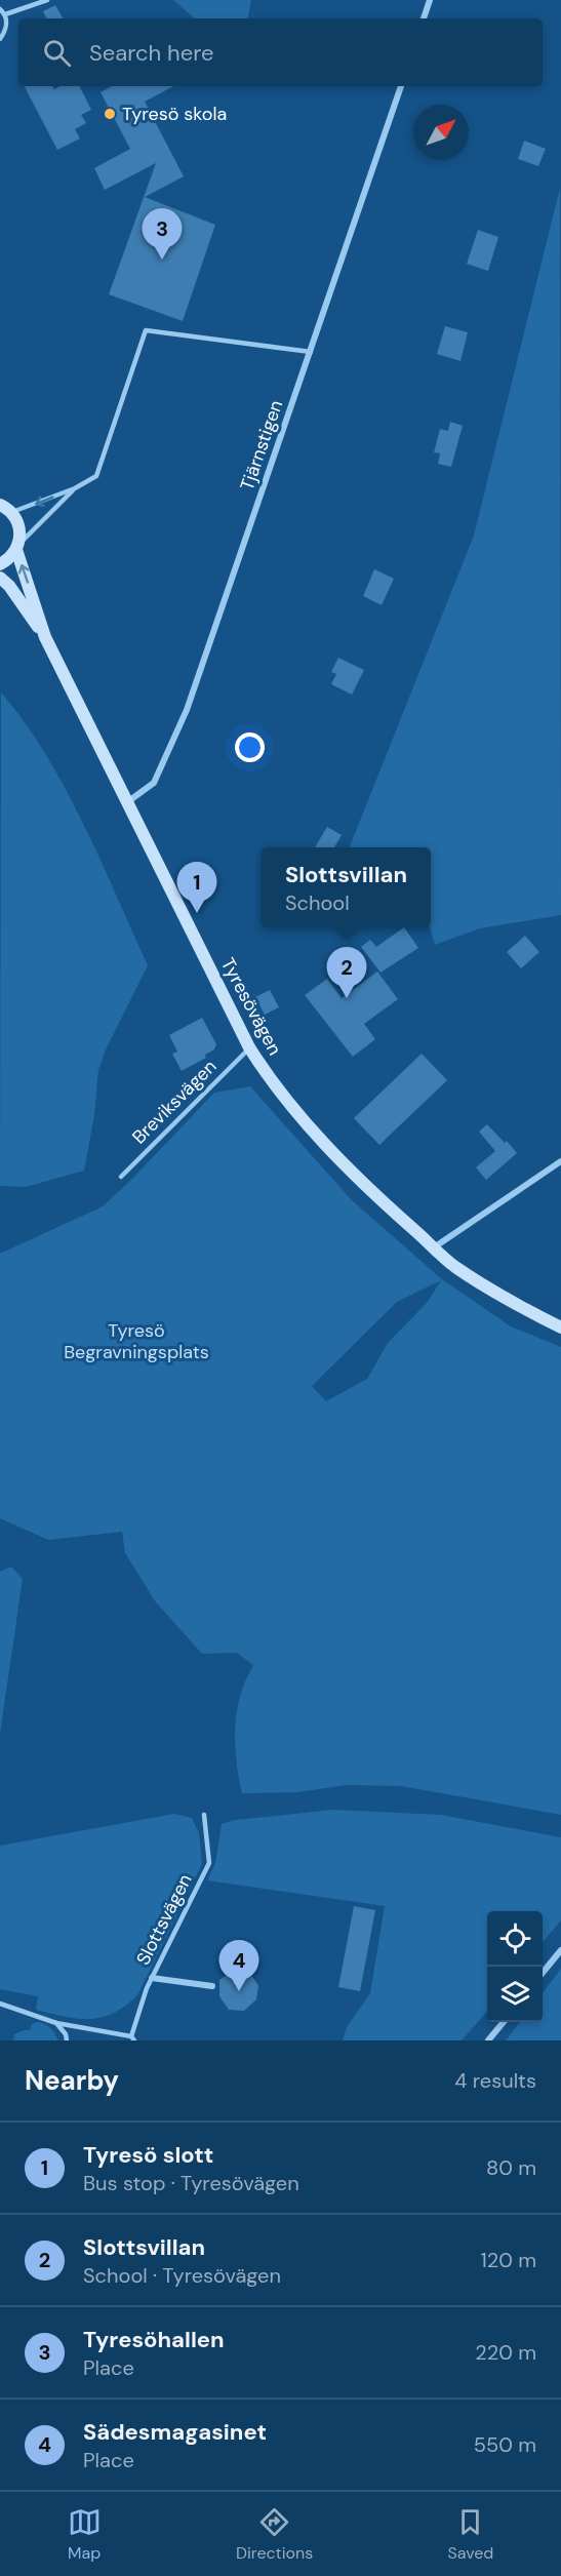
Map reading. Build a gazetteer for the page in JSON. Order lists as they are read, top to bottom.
{
  "streets": {
    "main road": ["Tyresövägen"],
    "street": ["Tjärnstigen"],
    "lane": ["Breviksvägen", "Slottsvägen"]
  },
  "crossings": [
    ["Tjärnstigen", "Tyresövägen"],
    ["Tyresövägen", "Breviksvägen"]
  ],
  "parks": ["Tyresö Begravningsplats"],
  "places": ["Tyresö skola"],
  "north": "top right",
  "page": {
    "search": "Search here",
    "pins": [
      "3",
      "1",
      "2",
      "4"
    ],
    "popup": ["Slottsvillan", "School"],
    "heading": ["Nearby", "4 results"],
    "list": [
      {
        "mark": "1",
        "name": "Tyresö slott",
        "note": "Bus stop · Tyresövägen",
        "value": "80 m"
      },
      {
        "mark": "2",
        "name": "Slottsvillan",
        "note": "School · Tyresövägen",
        "value": "120 m"
      },
      {
        "mark": "3",
        "name": "Tyresöhallen",
        "note": "Place",
        "value": "220 m"
      },
      {
        "mark": "4",
        "name": "Sädesmagasinet",
        "note": "Place",
        "value": "550 m"
      }
    ],
    "nav": ["Map", "Directions", "Saved"]
  }
}
